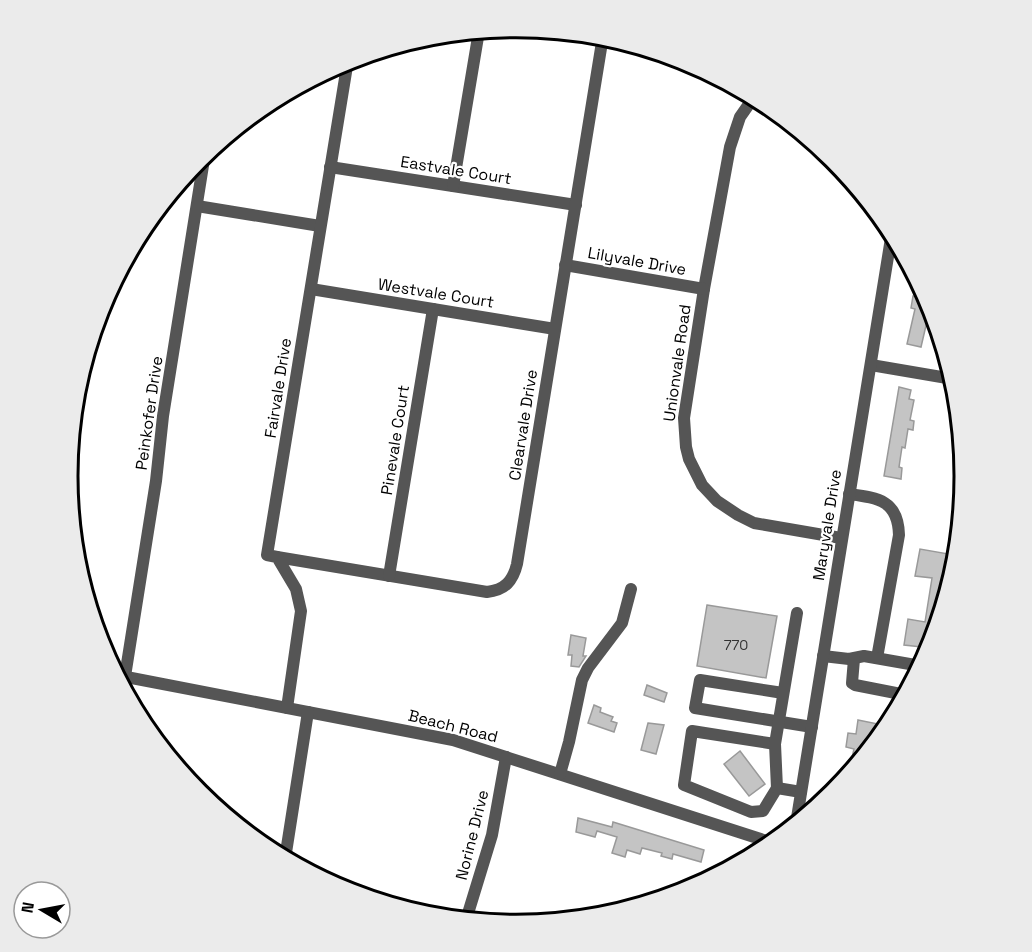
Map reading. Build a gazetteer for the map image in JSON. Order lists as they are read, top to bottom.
{
  "streets": {
    "street": [
      "Eastvale Court",
      "Lilyvale Drive",
      "Westvale Court",
      "Unionvale Road",
      "Fairvale Drive",
      "Peinkofer Drive",
      "Clearvale Drive",
      "Pinevale Court",
      "Maryvale Drive",
      "Beach Road",
      "Norine Drive"
    ]
  },
  "crossings": [
    ["Eastvale Court", "Fairvale Drive"],
    ["Eastvale Court", "Clearvale Drive"],
    ["Lilyvale Drive", "Unionvale Road"],
    ["Lilyvale Drive", "Clearvale Drive"],
    ["Westvale Court", "Fairvale Drive"],
    ["Westvale Court", "Clearvale Drive"],
    ["Westvale Court", "Pinevale Court"],
    ["Unionvale Road", "Maryvale Drive"],
    ["Fairvale Drive", "Clearvale Drive"],
    ["Fairvale Drive", "Beach Road"],
    ["Clearvale Drive", "Pinevale Court"],
    ["Beach Road", "Norine Drive"]
  ],
  "house_numbers": ["770"],
  "north": "left"
}
